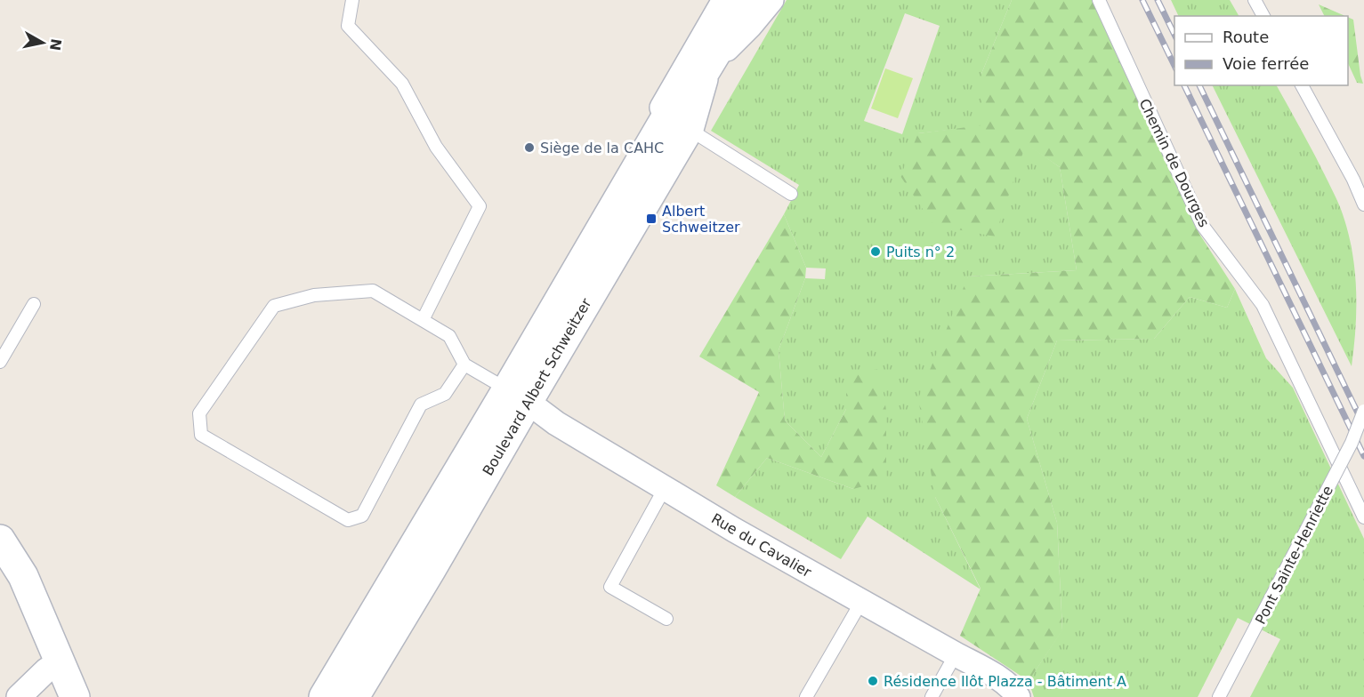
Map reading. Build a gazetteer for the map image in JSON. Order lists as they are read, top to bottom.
{
  "streets": {
    "main road": ["Boulevard Albert Schweitzer"],
    "street": ["Rue du Cavalier"],
    "lane": ["Chemin de Dourges", "Pont Sainte-Henriette"]
  },
  "crossings": [
    ["Boulevard Albert Schweitzer", "Rue du Cavalier"]
  ],
  "places": {
    "other": ["Siège de la CAHC", "Puits n° 2", "Résidence Ilôt Plazza - Bâtiment A"],
    "transit": ["Albert Schweitzer"]
  },
  "legend": ["Route", "Voie ferrée"],
  "north": "right"
}
